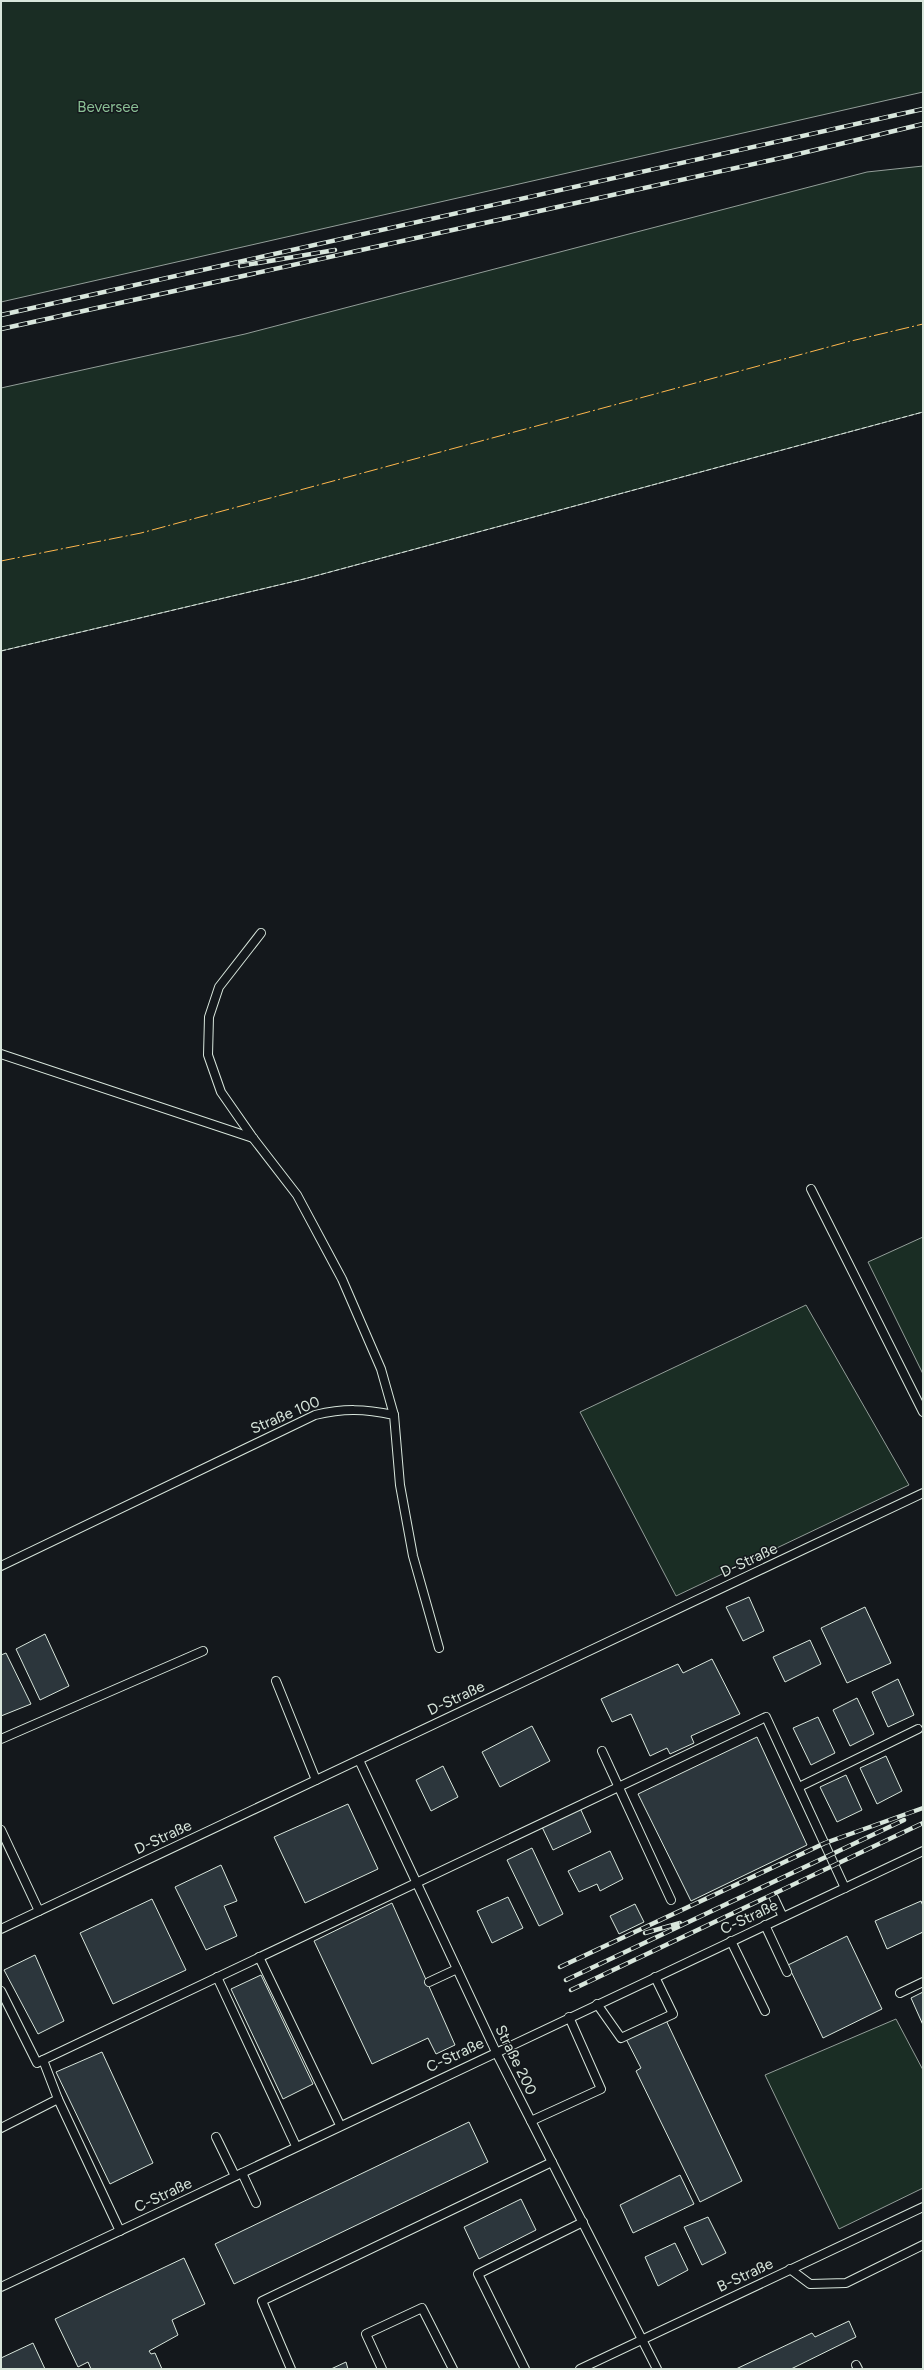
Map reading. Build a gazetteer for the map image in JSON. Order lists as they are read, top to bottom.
{
  "streets": {
    "lane": [
      "Straße 100",
      "D-Straße",
      "C-Straße",
      "Straße 200",
      "B-Straße"
    ]
  },
  "crossings": [
    ["D-Straße", "Straße 200"],
    ["C-Straße", "Straße 200"],
    ["Straße 200", "B-Straße"]
  ],
  "parks": ["Beversee"]
}
